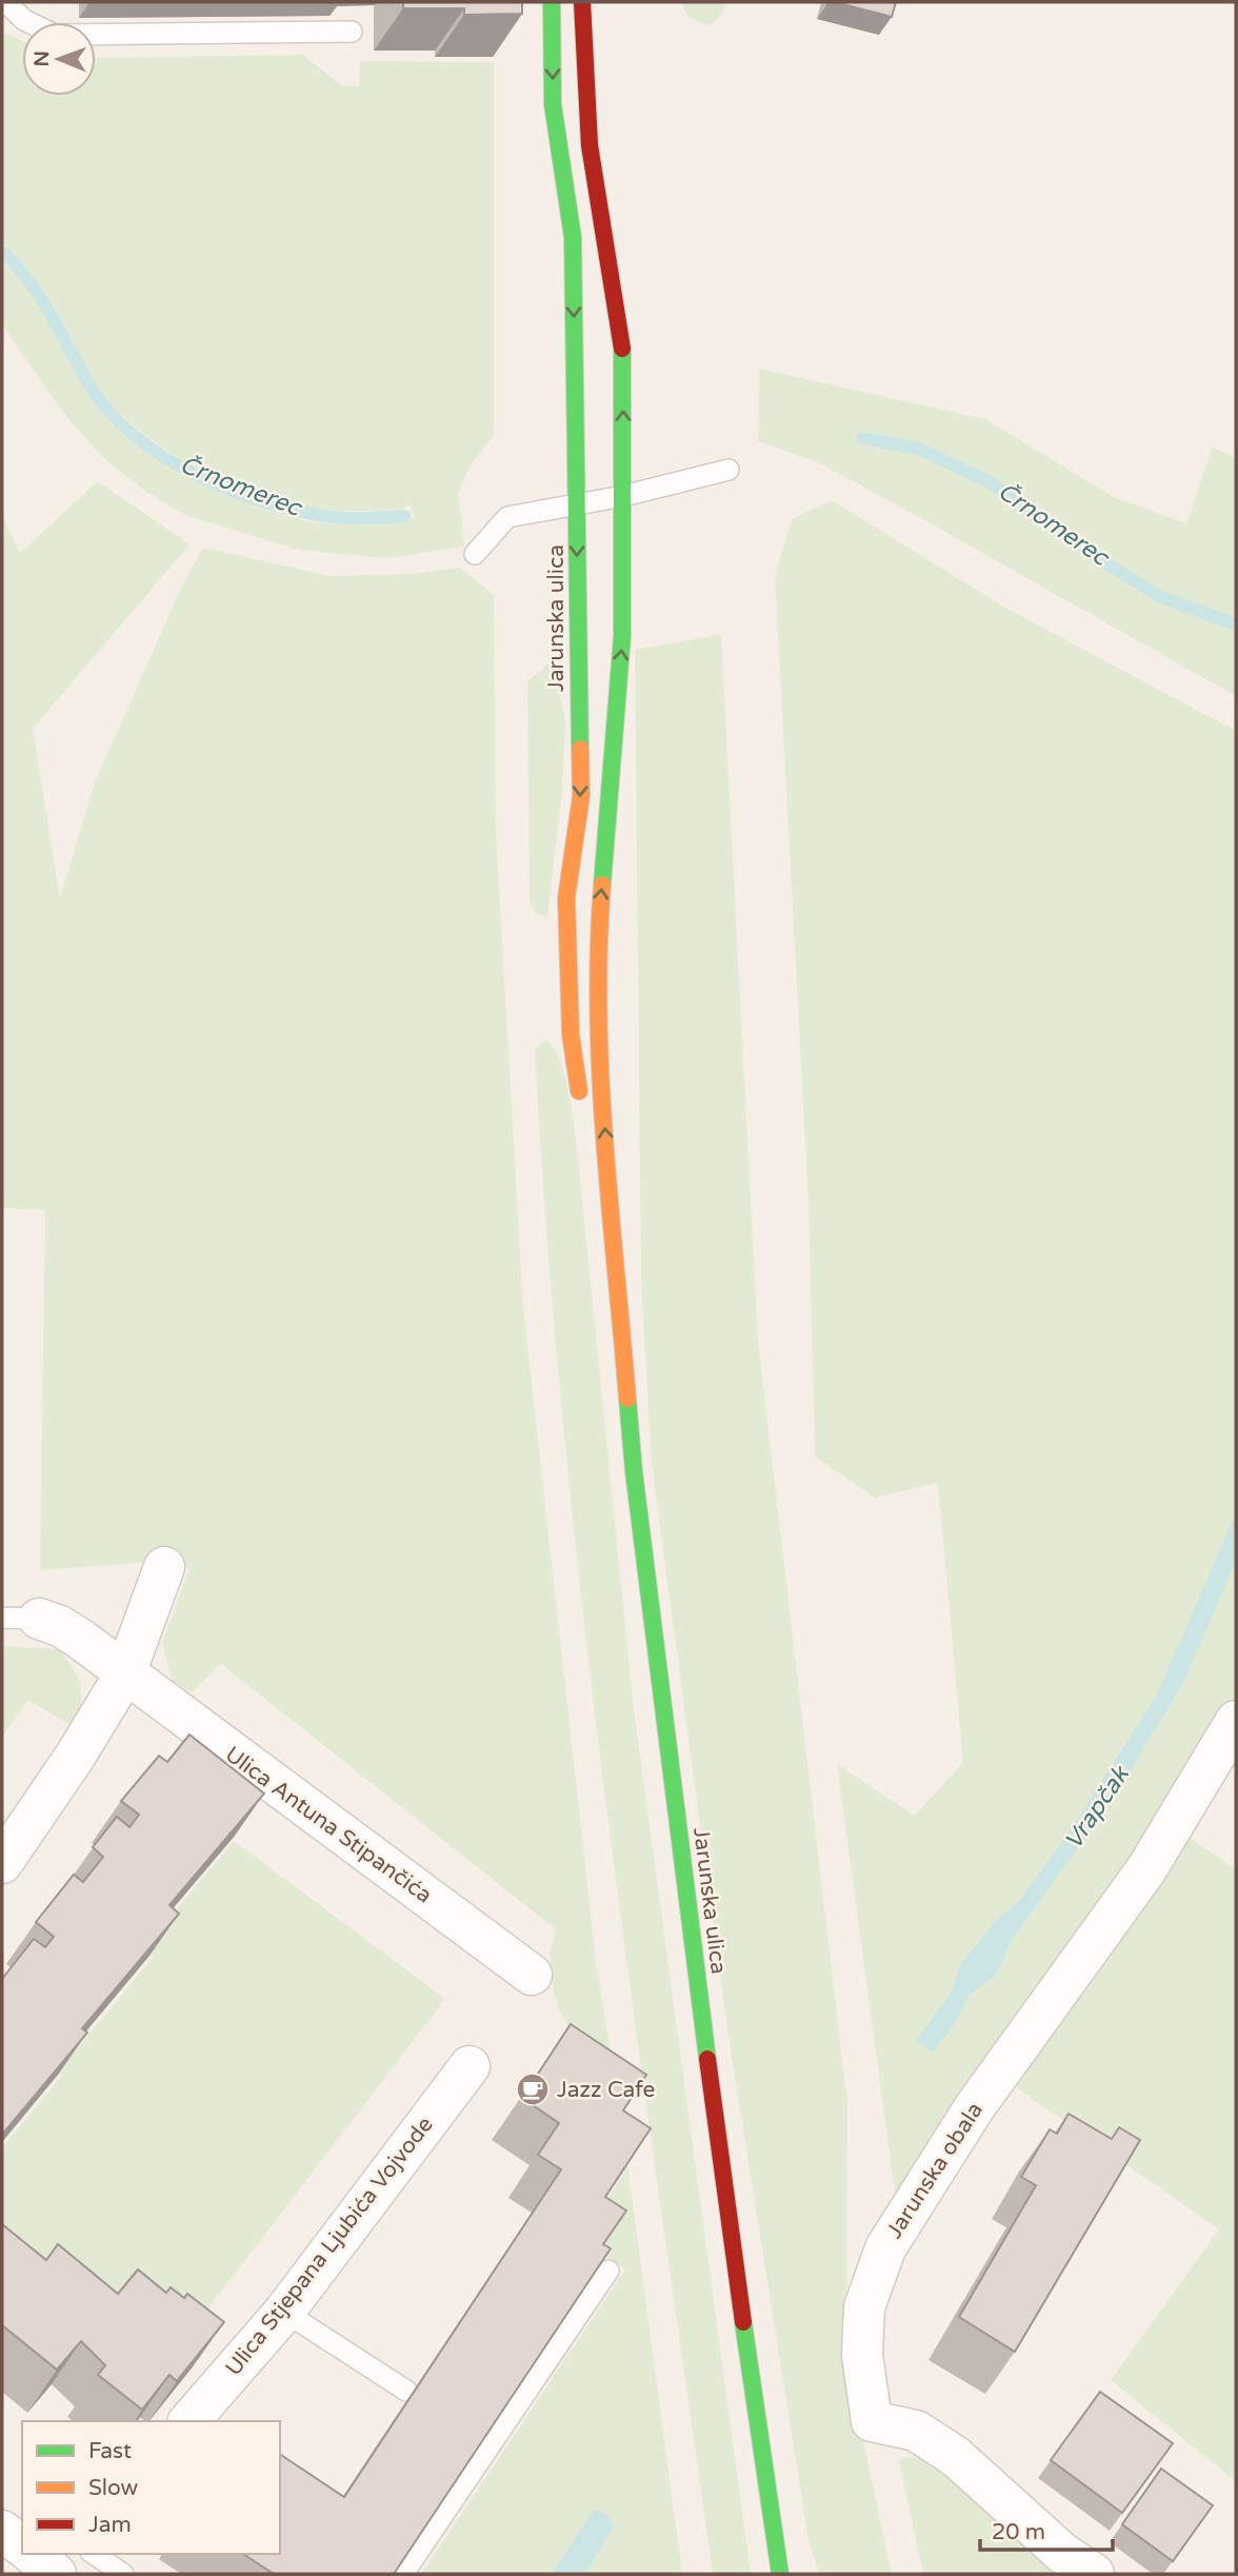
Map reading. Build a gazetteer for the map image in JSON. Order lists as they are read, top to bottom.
{
  "streets": {
    "street": [
      "Jarunska ulica",
      "Ulica Antuna Stipančića",
      "Jarunska obala",
      "Ulica Stjepana Ljubića Vojvode"
    ]
  },
  "water": ["Črnomerec", "Vrapčak"],
  "places": {
    "cafe": ["Jazz Cafe"]
  },
  "legend": ["Fast", "Slow", "Jam"],
  "scale_bar": "20 m",
  "north": "left"
}
